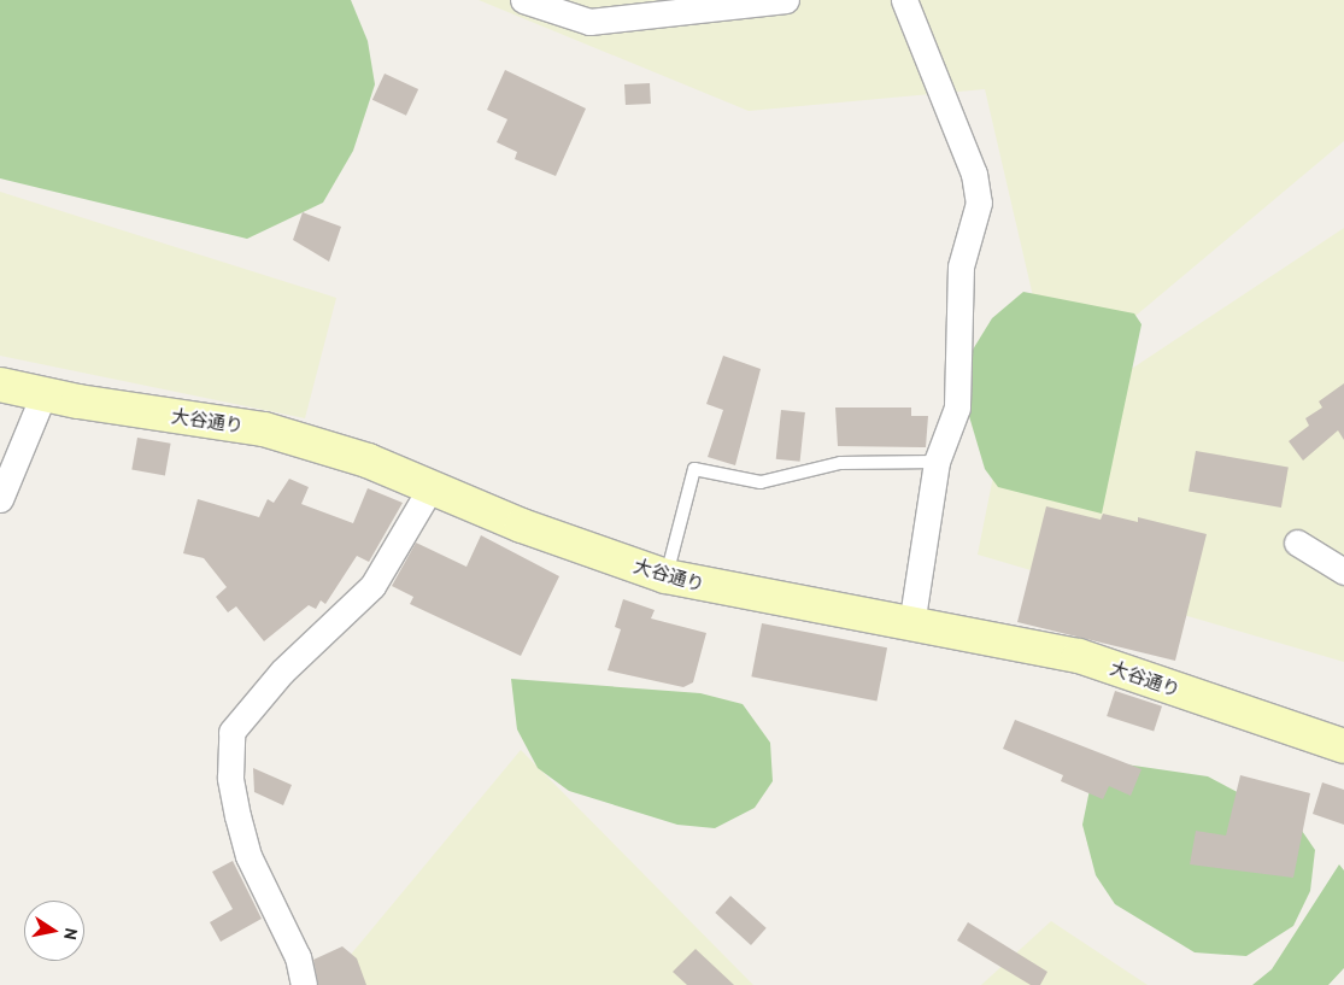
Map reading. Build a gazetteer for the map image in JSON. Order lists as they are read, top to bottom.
{
  "streets": {
    "street": ["大谷通り"]
  },
  "north": "right"
}
